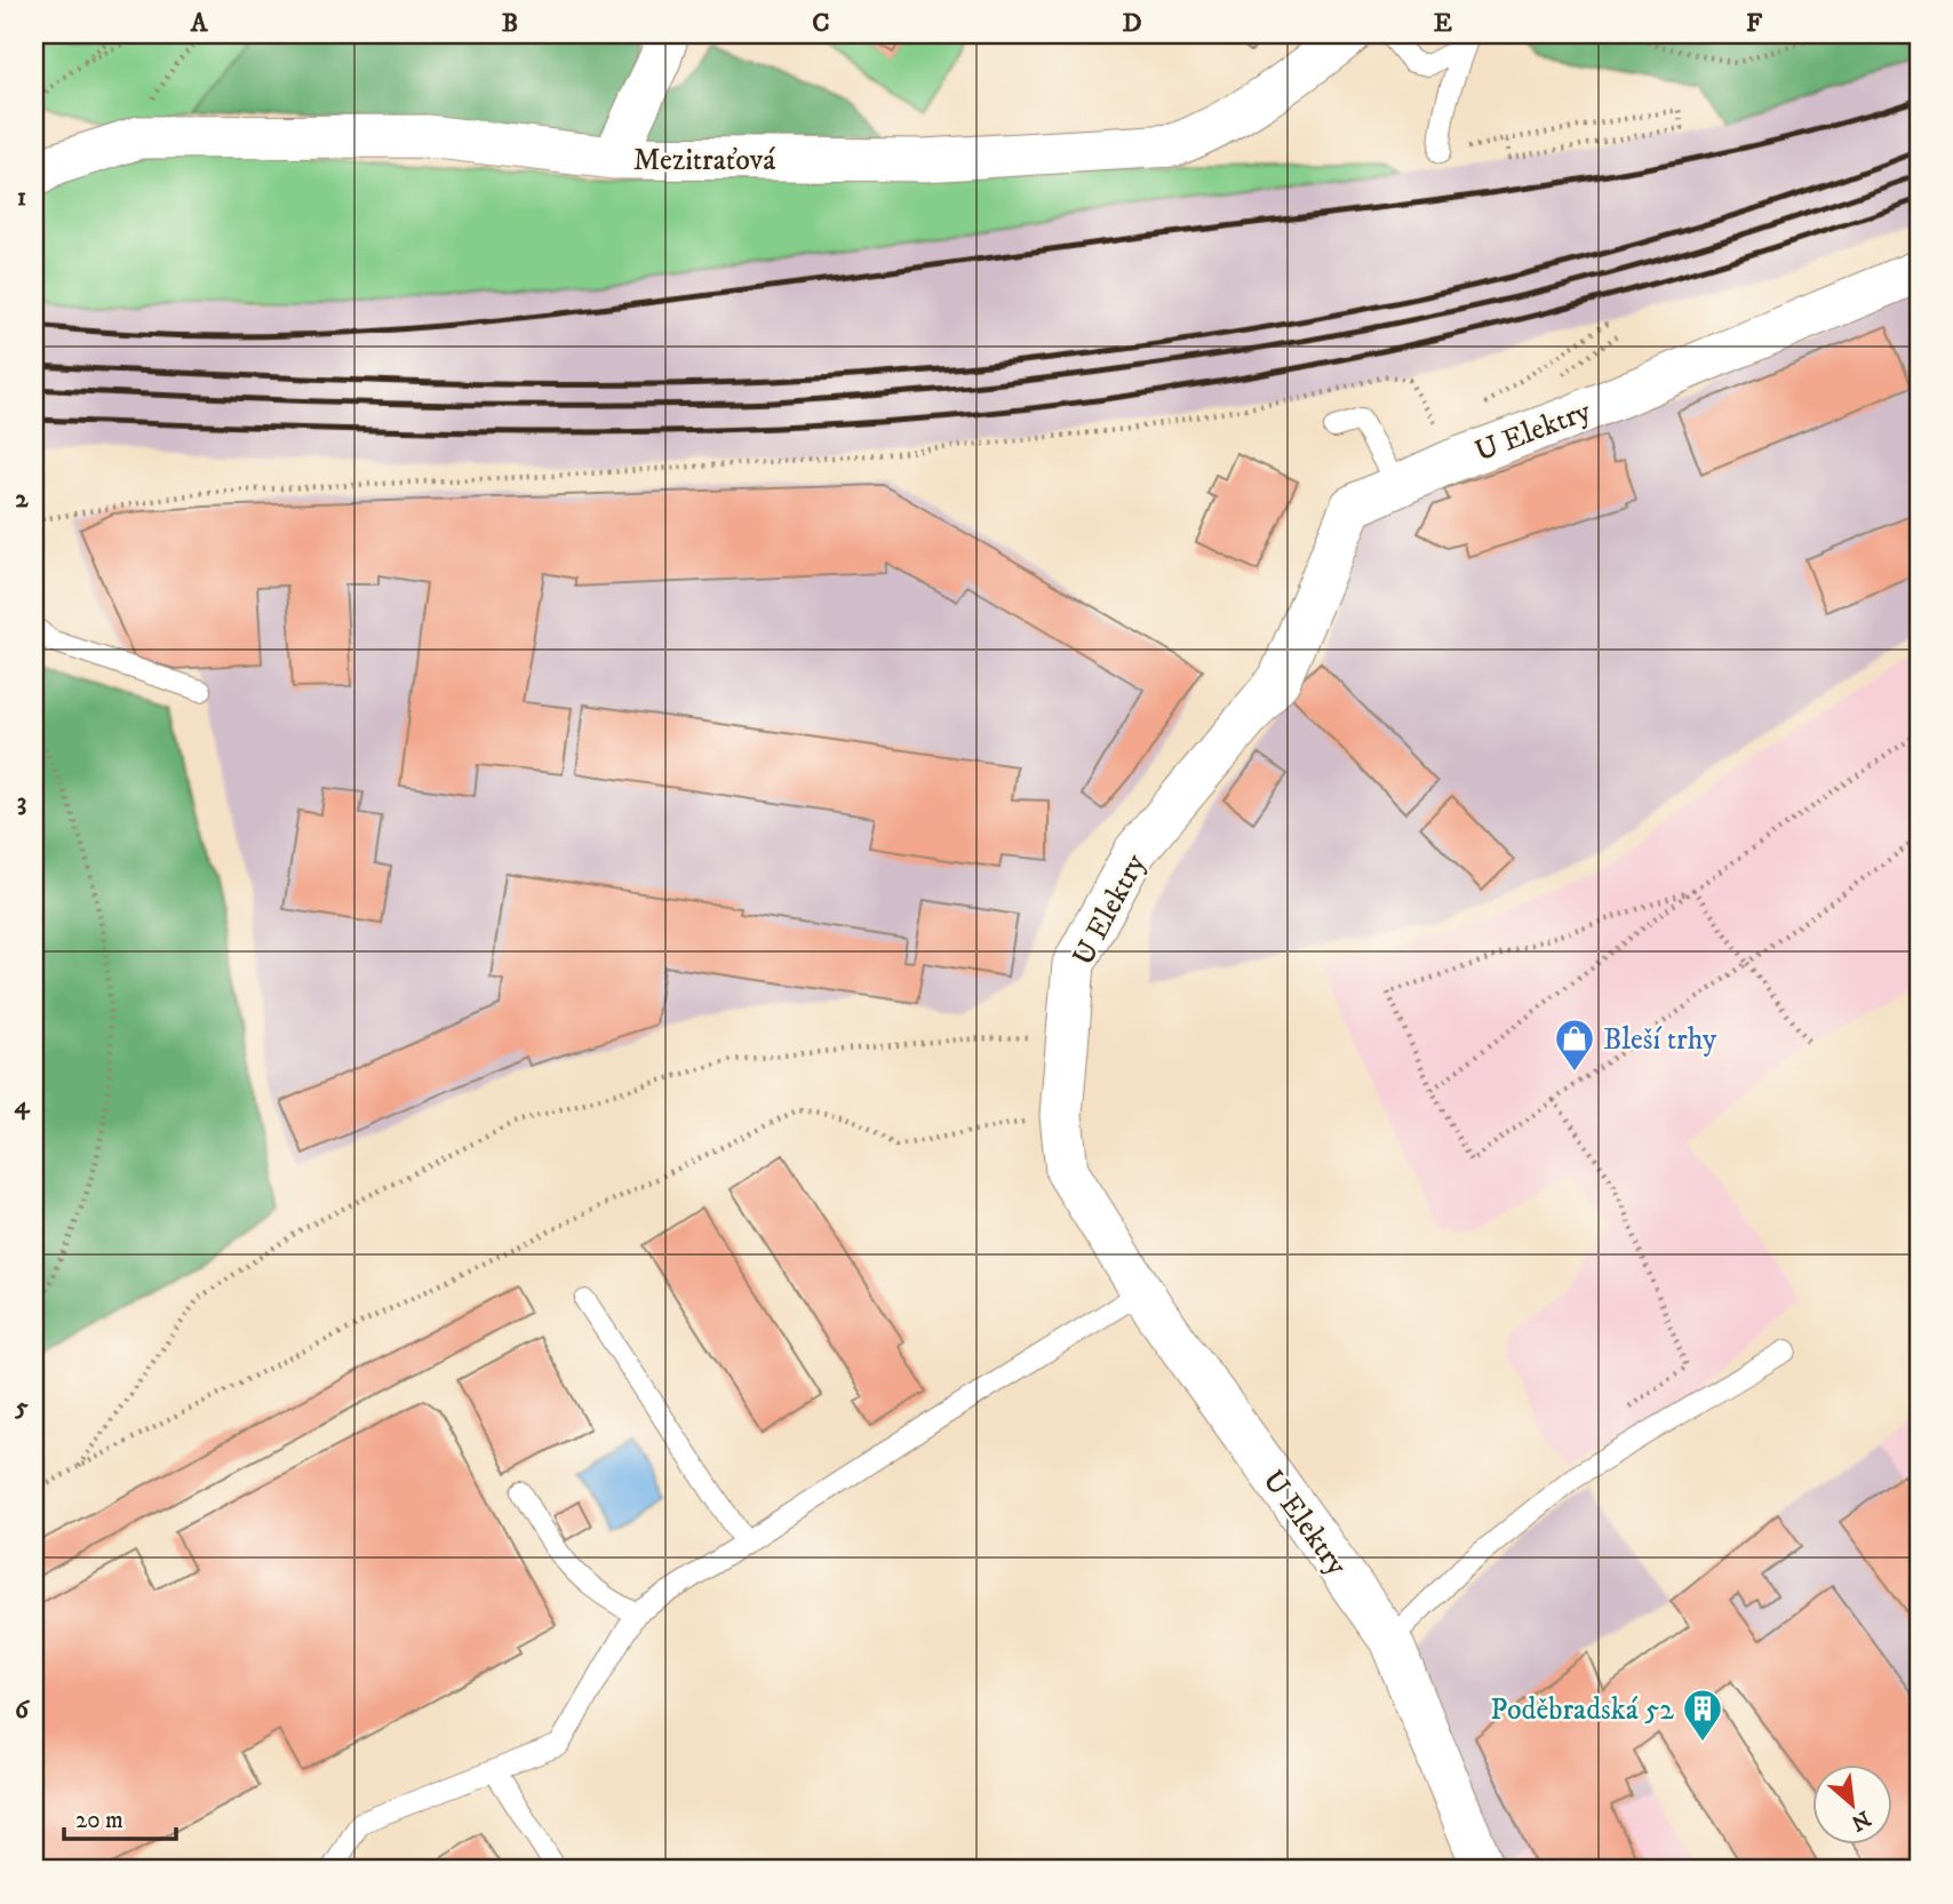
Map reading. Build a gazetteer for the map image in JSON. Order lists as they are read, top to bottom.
{
  "streets": {
    "street": ["Mezitraťová", "U Elektry"]
  },
  "places": {
    "shop": ["Bleší trhy"],
    "building": ["Poděbradská 52"]
  },
  "scale_bar": "20 m",
  "north": "bottom right",
  "grid": {
    "columns": [
      "A",
      "B",
      "C",
      "D",
      "E",
      "F"
    ],
    "rows": [
      "1",
      "2",
      "3",
      "4",
      "5",
      "6"
    ]
  }
}
